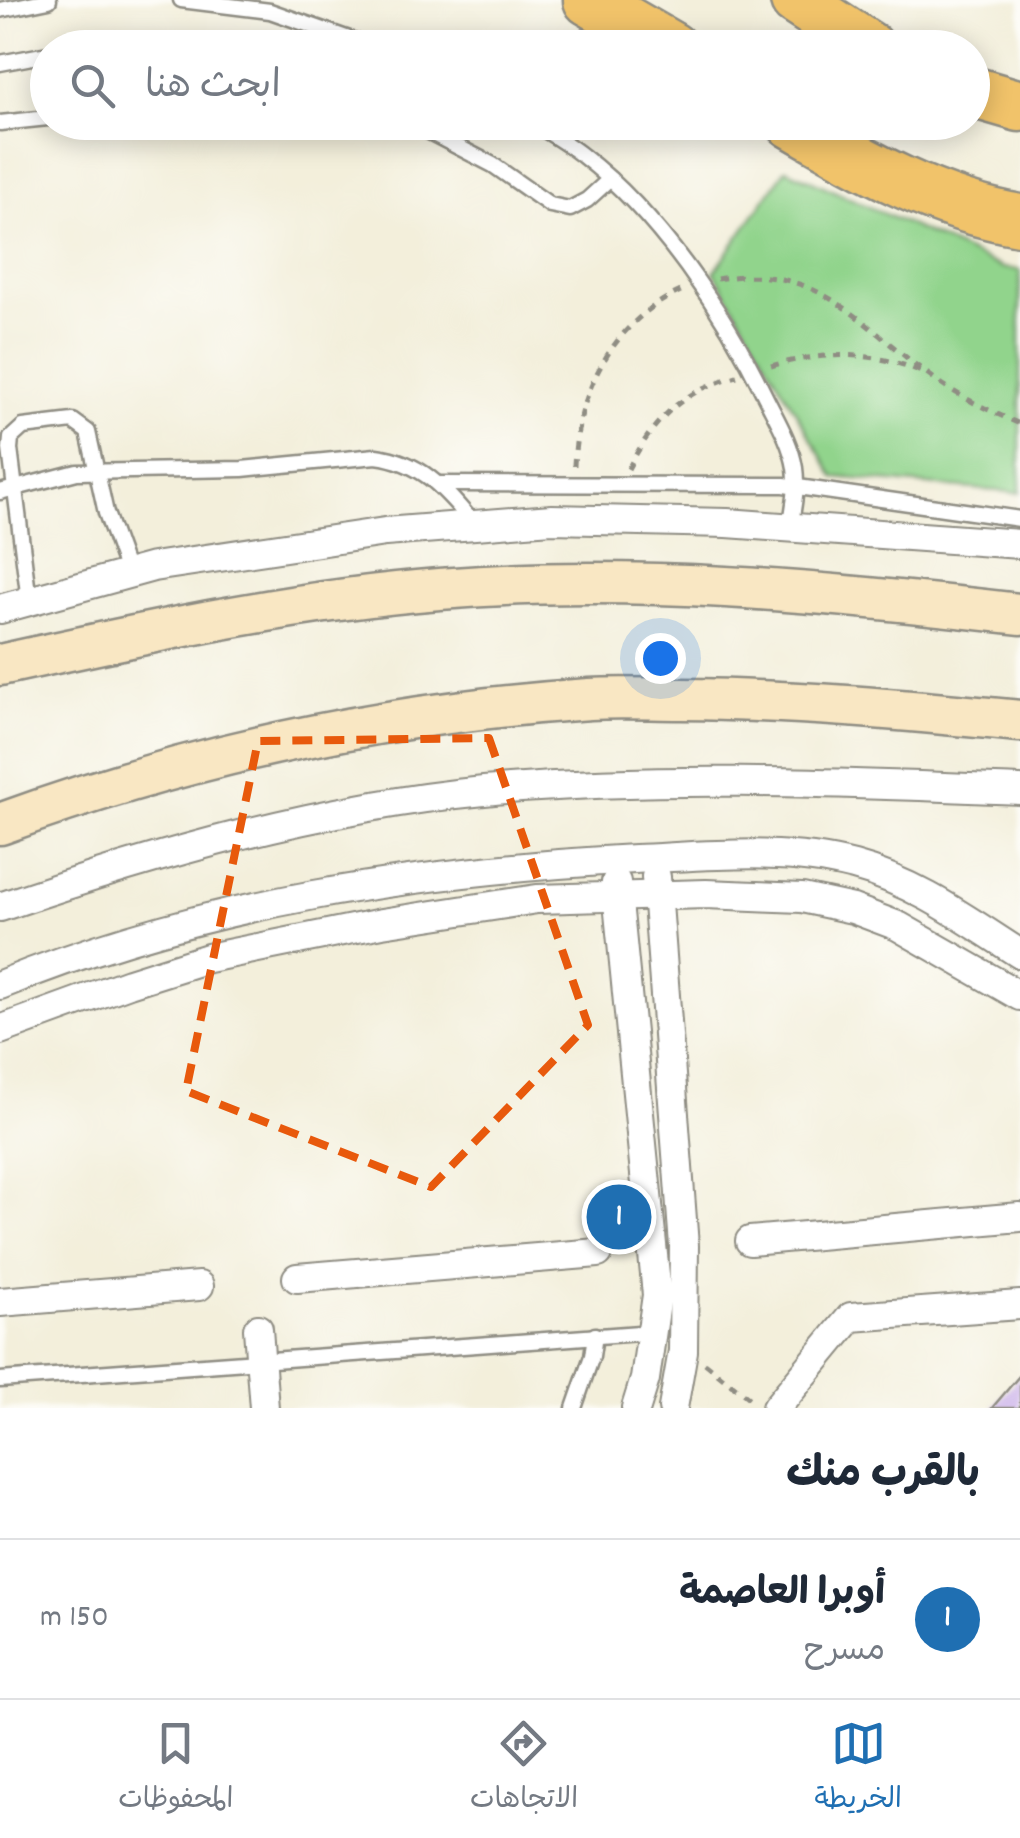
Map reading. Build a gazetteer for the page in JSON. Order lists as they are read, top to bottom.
{
  "page": {
    "search": "ابحث هنا",
    "pins": "1",
    "heading": "بالقرب منك",
    "list": [
      {
        "mark": "1",
        "name": "أوبرا العاصمة",
        "note": "مسرح",
        "value": "150 m"
      }
    ],
    "nav": ["الخريطة", "الاتجاهات", "المحفوظات"]
  }
}
